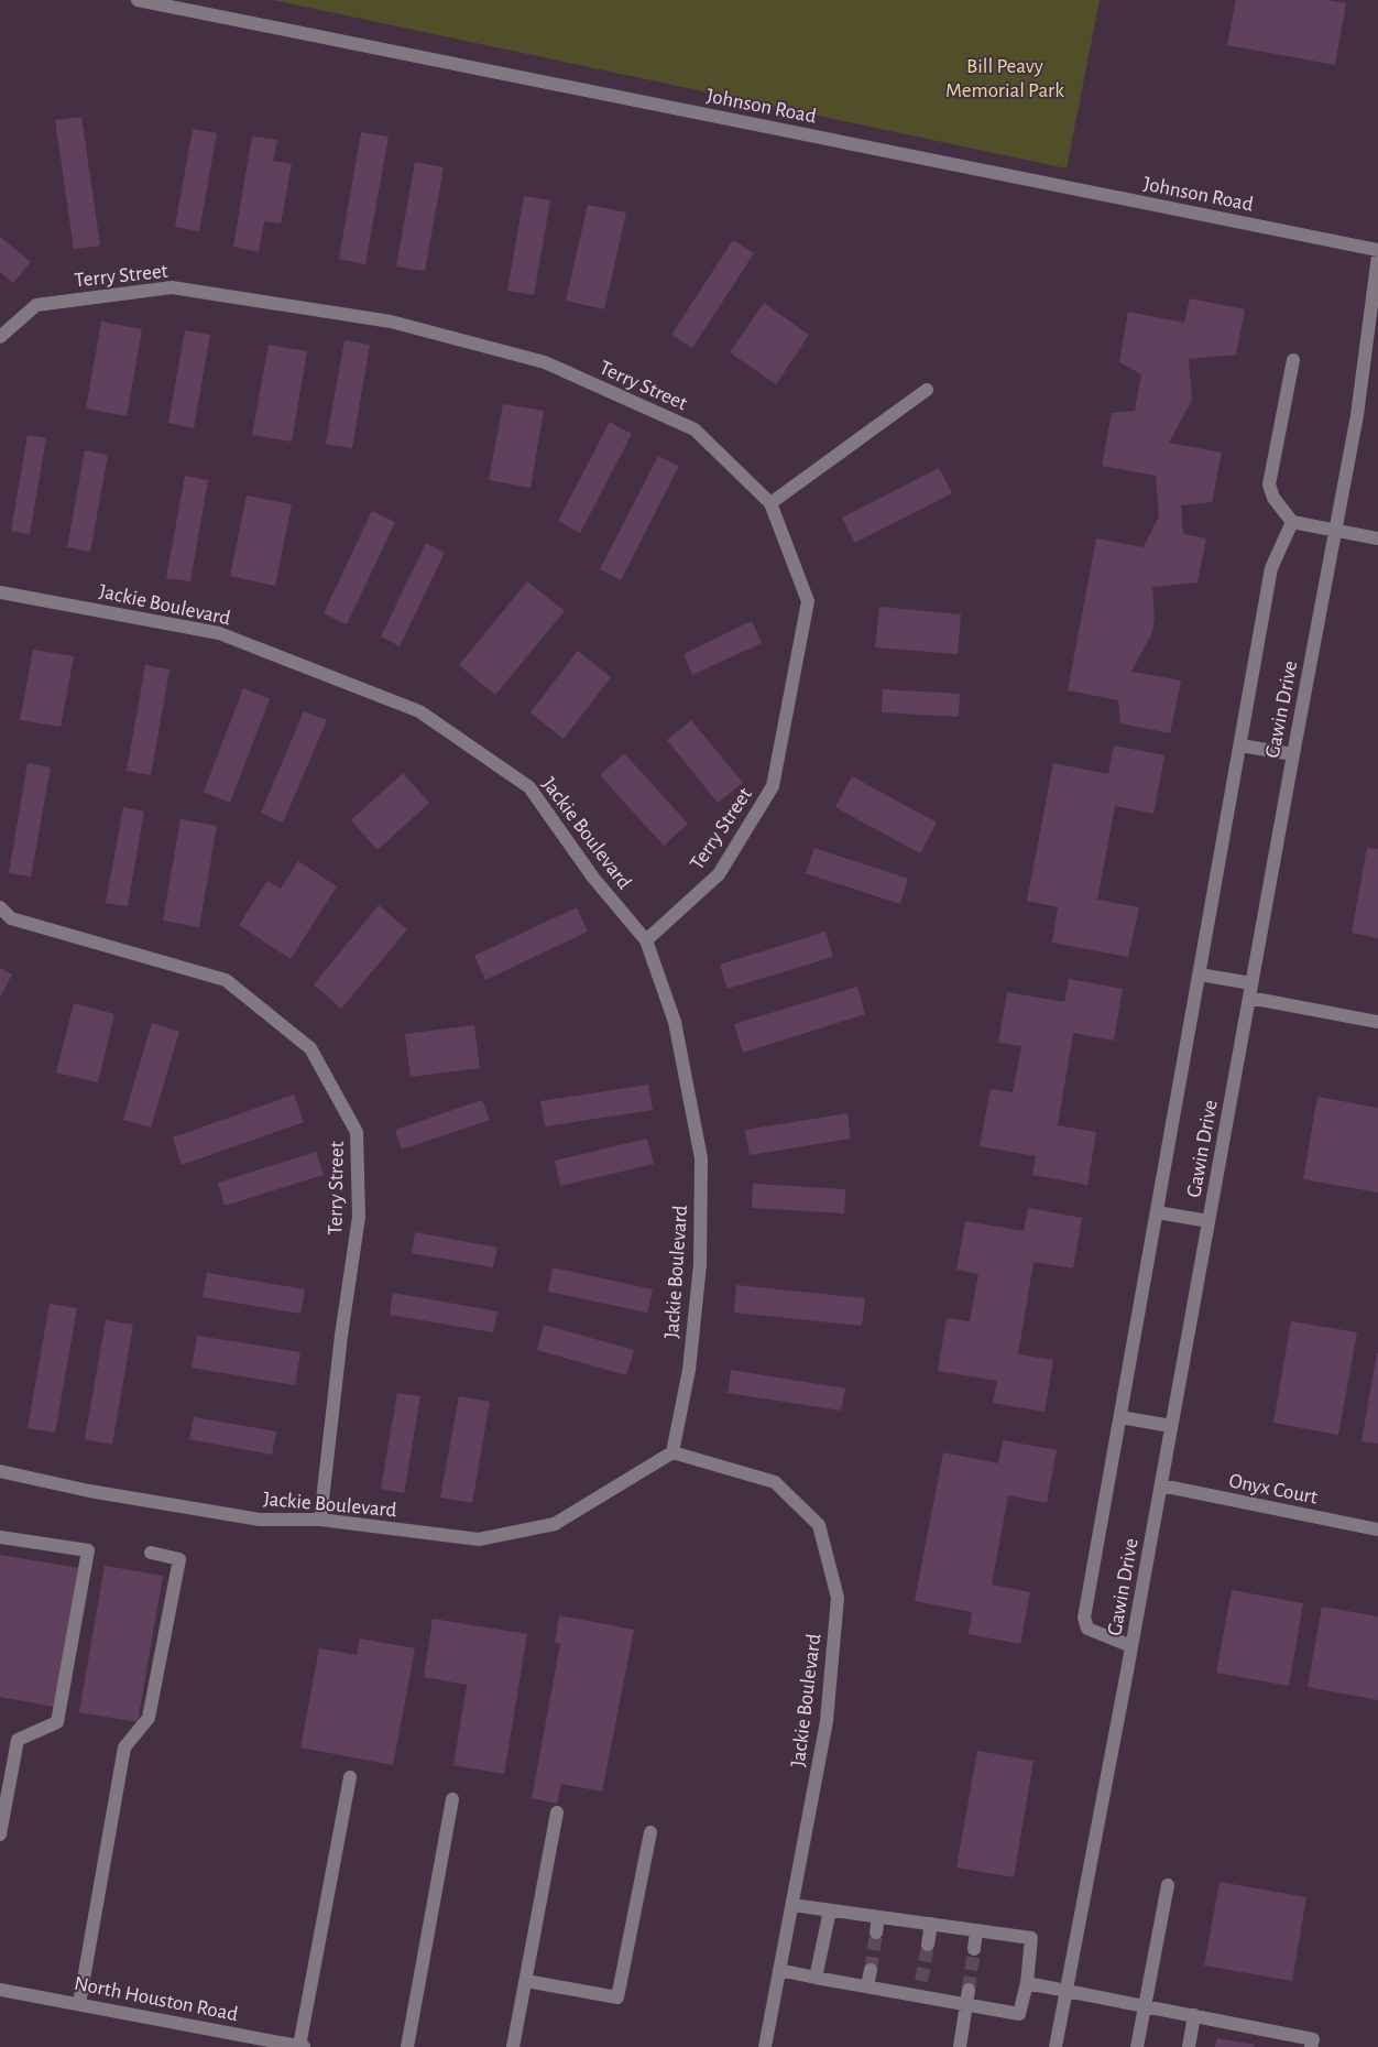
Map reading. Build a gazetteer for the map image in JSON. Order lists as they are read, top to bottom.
{
  "streets": {
    "street": [
      "Johnson Road",
      "Terry Street",
      "Jackie Boulevard",
      "Gawin Drive",
      "Onyx Court",
      "North Houston Road"
    ]
  },
  "crossings": [
    ["Terry Street", "Jackie Boulevard"],
    ["Gawin Drive", "Onyx Court"]
  ],
  "parks": ["Bill Peavy Memorial Park"]
}
